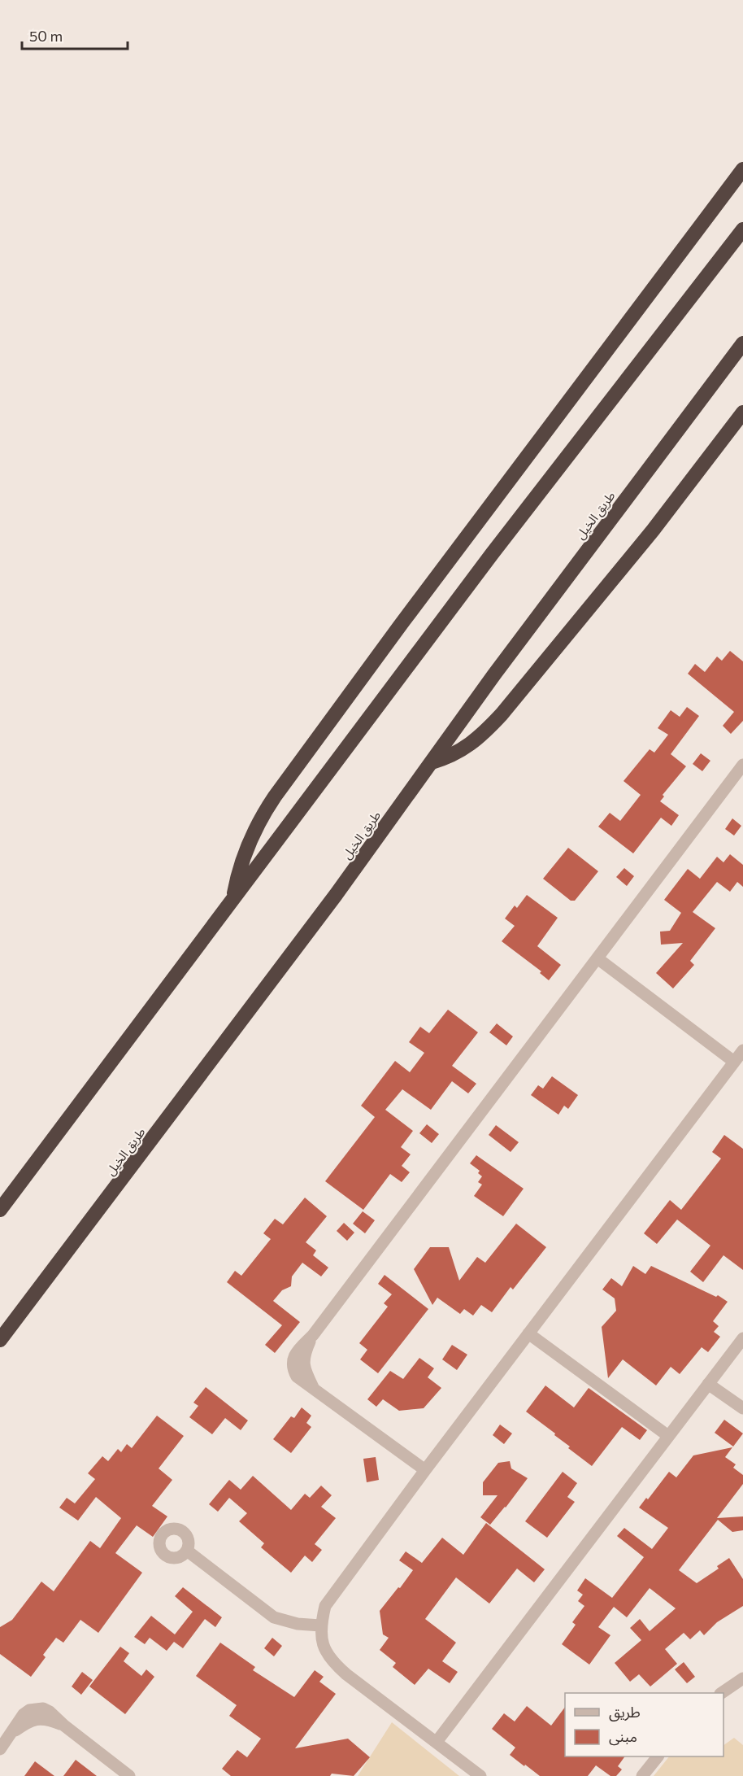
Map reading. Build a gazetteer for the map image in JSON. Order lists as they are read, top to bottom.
{
  "streets": {
    "highway": ["طريق الخيل"]
  },
  "legend": ["طريق", "مبنى"],
  "scale_bar": "50 m"
}
